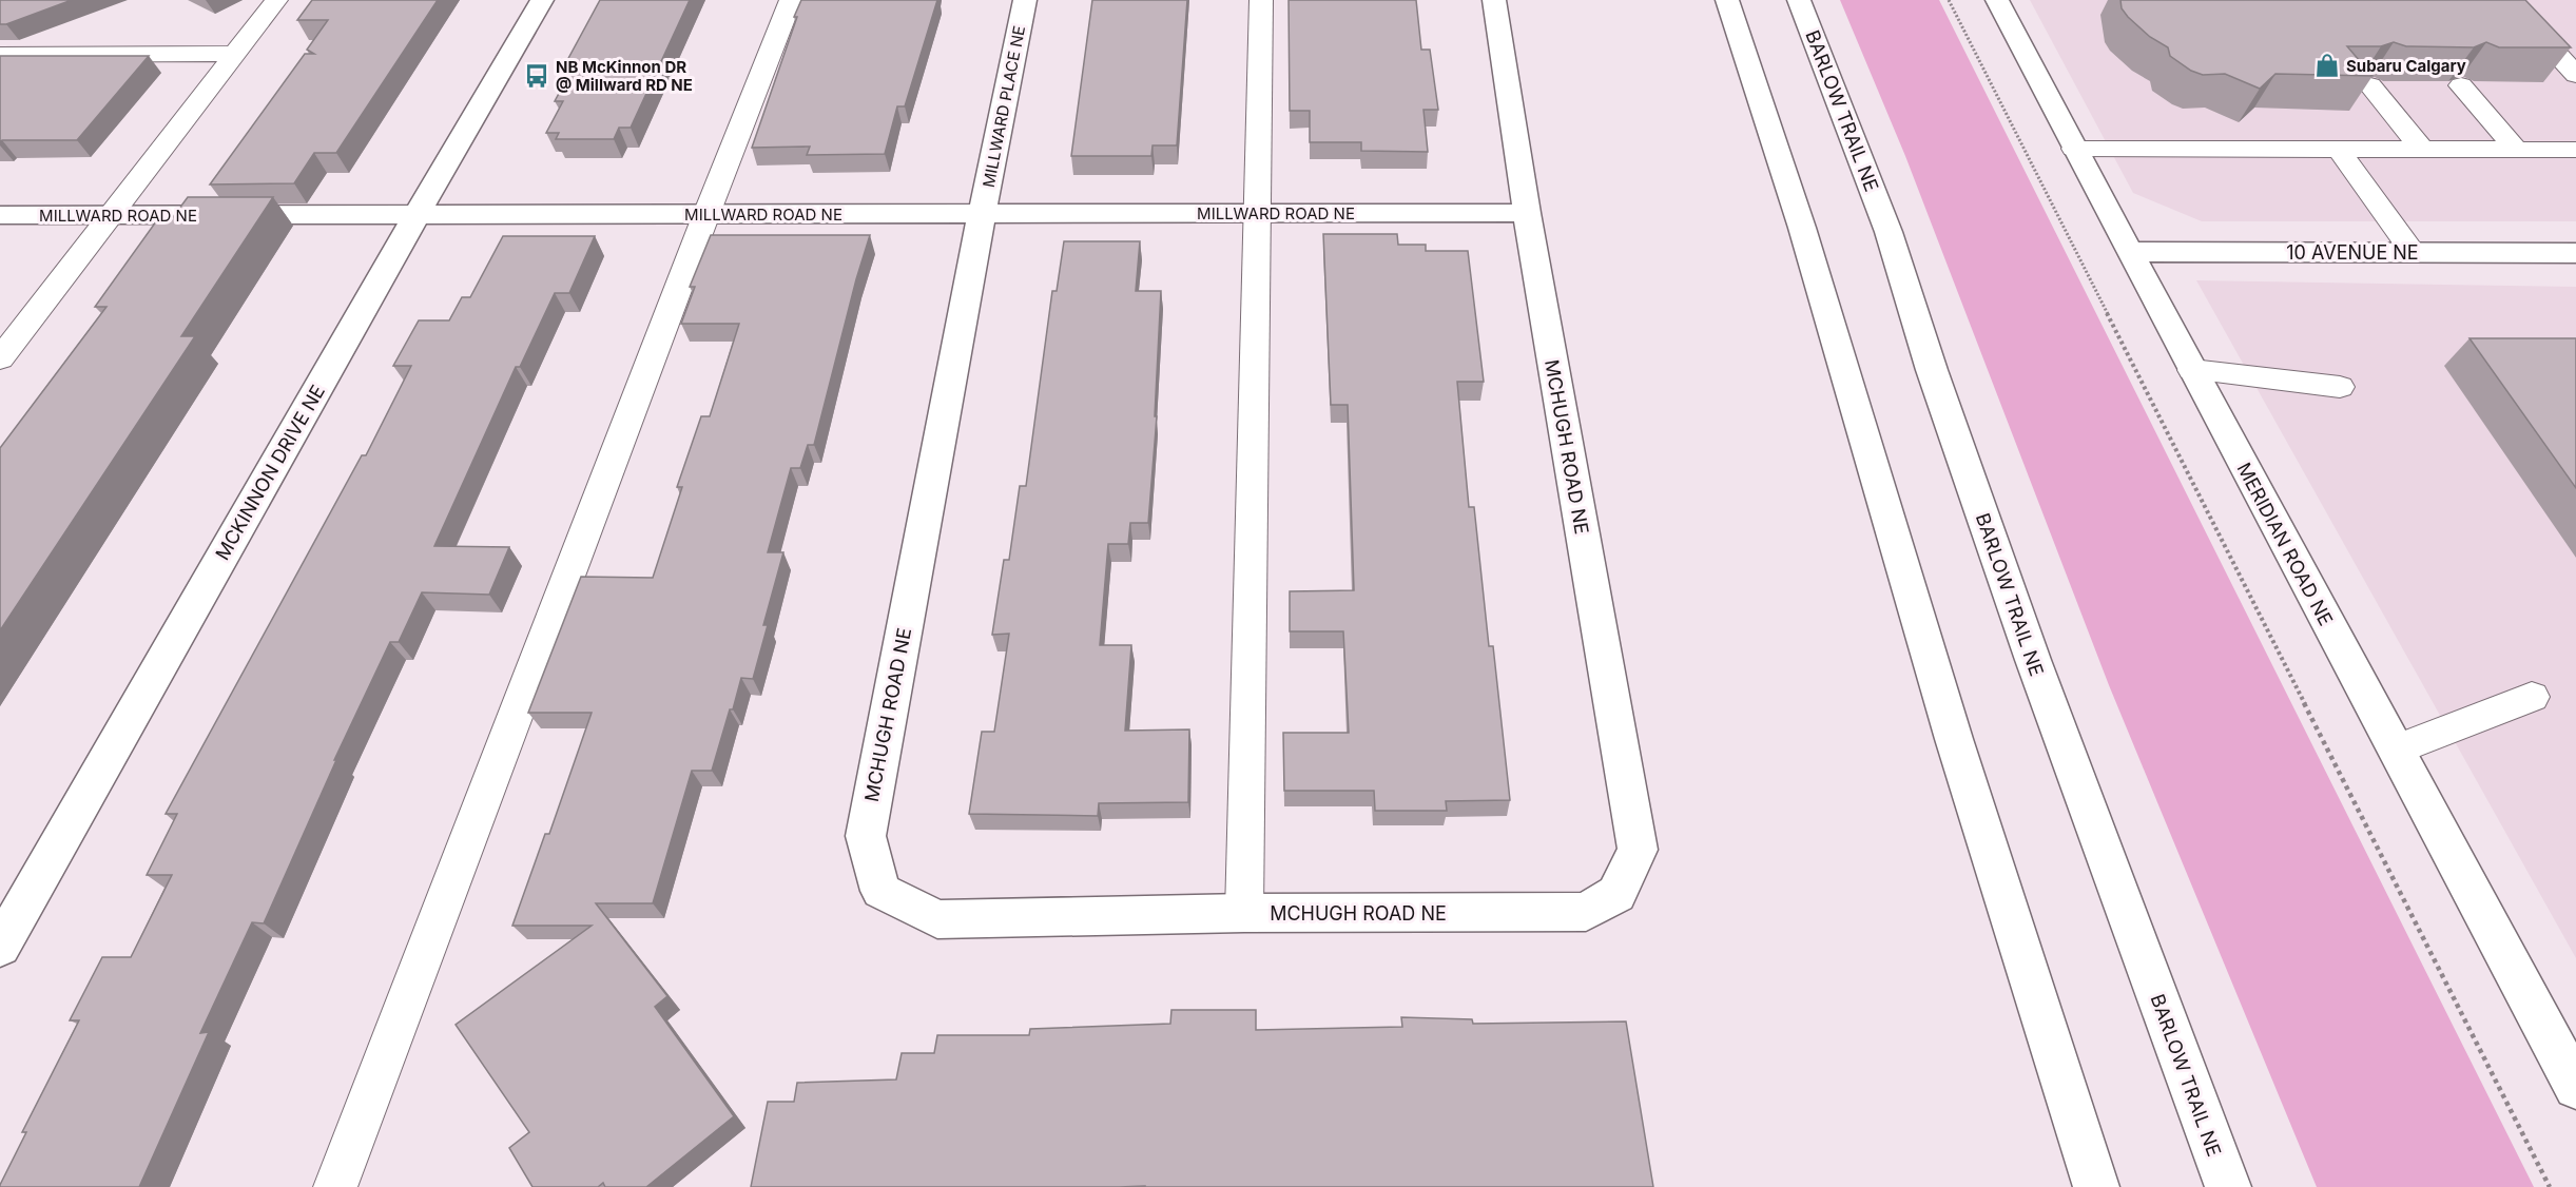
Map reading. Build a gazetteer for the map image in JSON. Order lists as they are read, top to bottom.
{
  "streets": {
    "street": [
      "MILLWARD PLACE NE",
      "BARLOW TRAIL NE",
      "MILLWARD ROAD NE",
      "10 AVENUE NE",
      "MCHUGH ROAD NE",
      "MCKINNON DRIVE NE",
      "MERIDIAN ROAD NE"
    ]
  },
  "crossings": [
    ["MILLWARD PLACE NE", "MILLWARD ROAD NE"],
    ["MILLWARD PLACE NE", "MCHUGH ROAD NE"],
    ["MILLWARD ROAD NE", "MCHUGH ROAD NE"],
    ["MILLWARD ROAD NE", "MCKINNON DRIVE NE"],
    ["10 AVENUE NE", "MERIDIAN ROAD NE"]
  ],
  "places": {
    "shop": ["Subaru Calgary"],
    "bus stop": ["NB McKinnon DR @ Millward RD NE"]
  }
}
